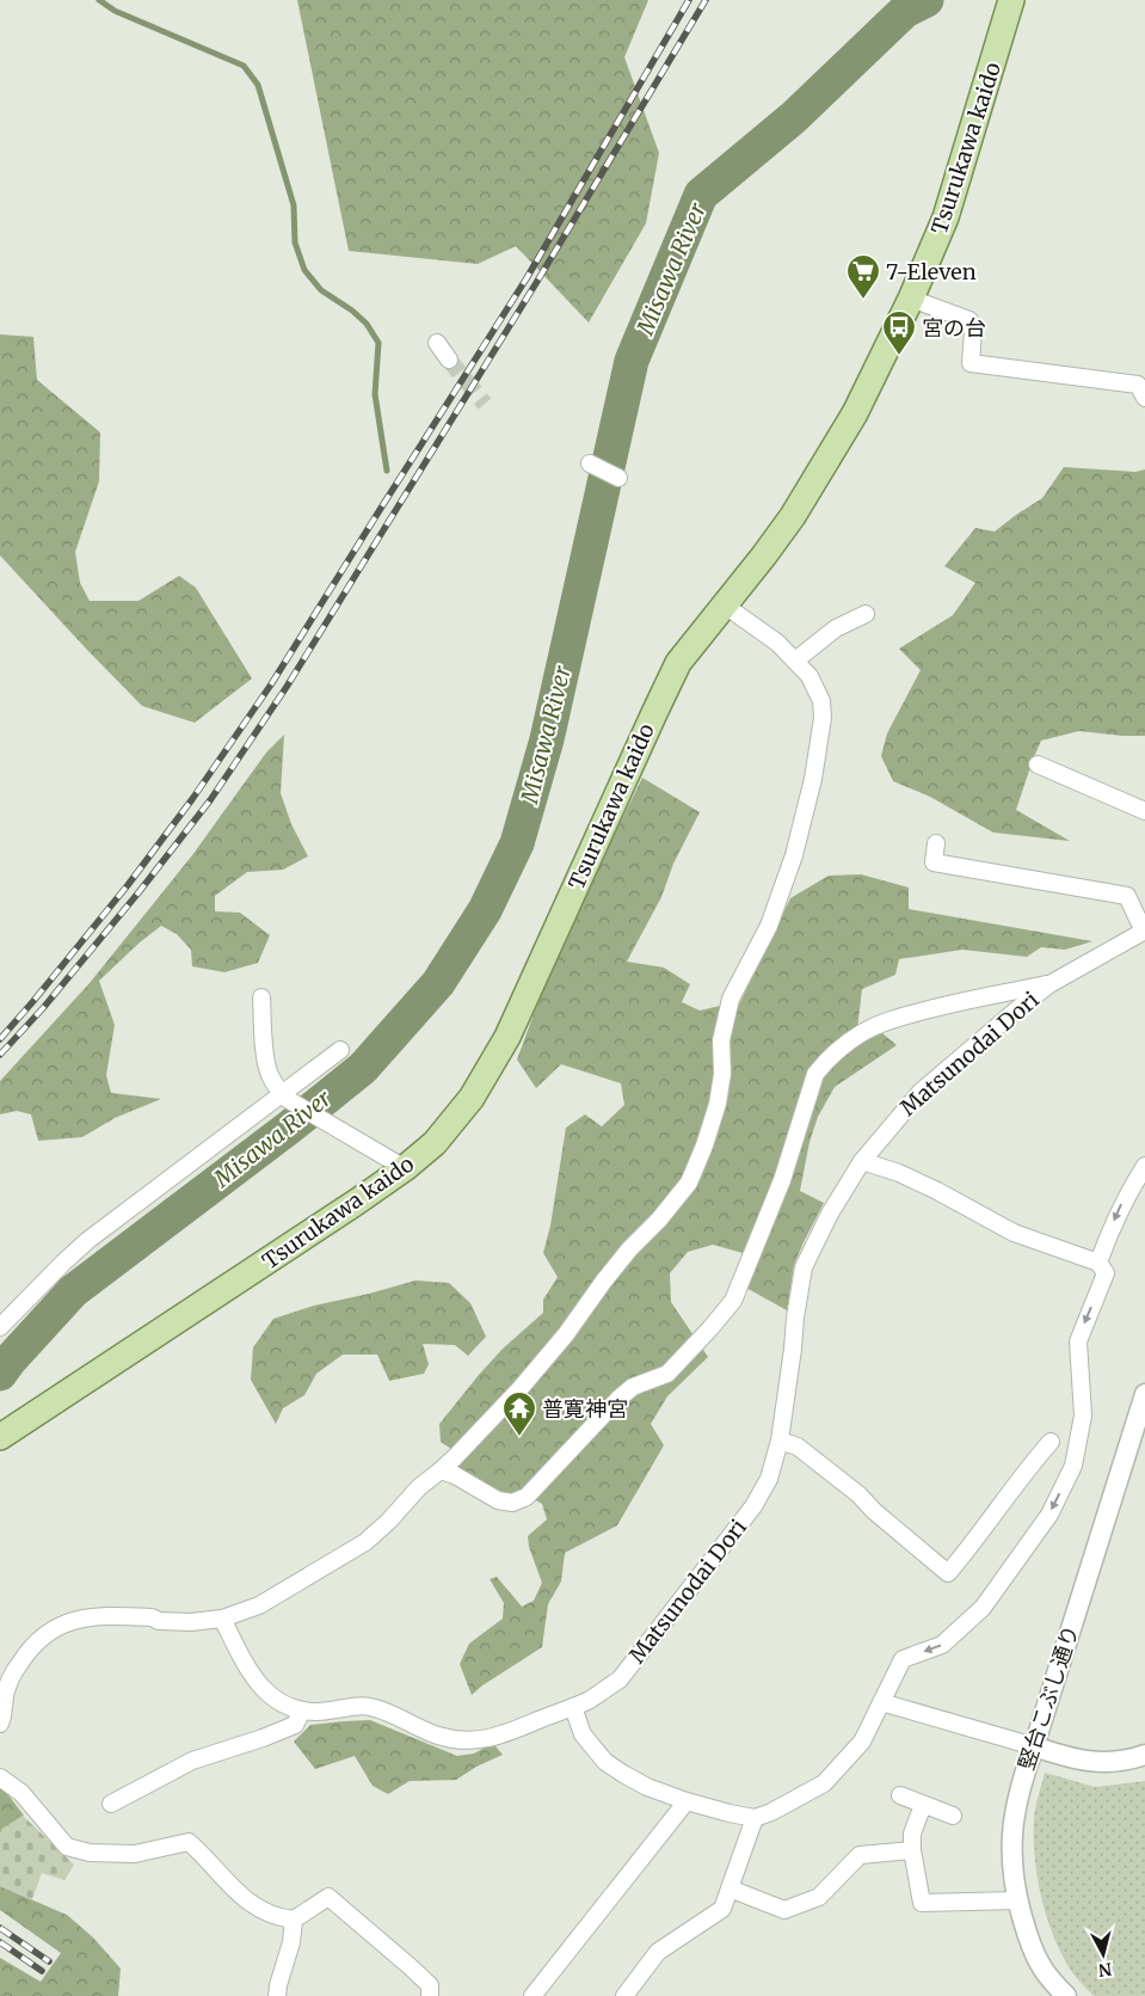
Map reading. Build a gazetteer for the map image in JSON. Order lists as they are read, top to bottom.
{
  "streets": {
    "main road": ["Tsurukawa kaido"],
    "street": ["Matsunodai Dori", "竪台こぶし通り"]
  },
  "water": ["Misawa River"],
  "places": {
    "supermarket": ["7-Eleven"],
    "bus stop": ["宮の台"],
    "temple": ["普寛神宮"]
  },
  "north": "bottom"
}
